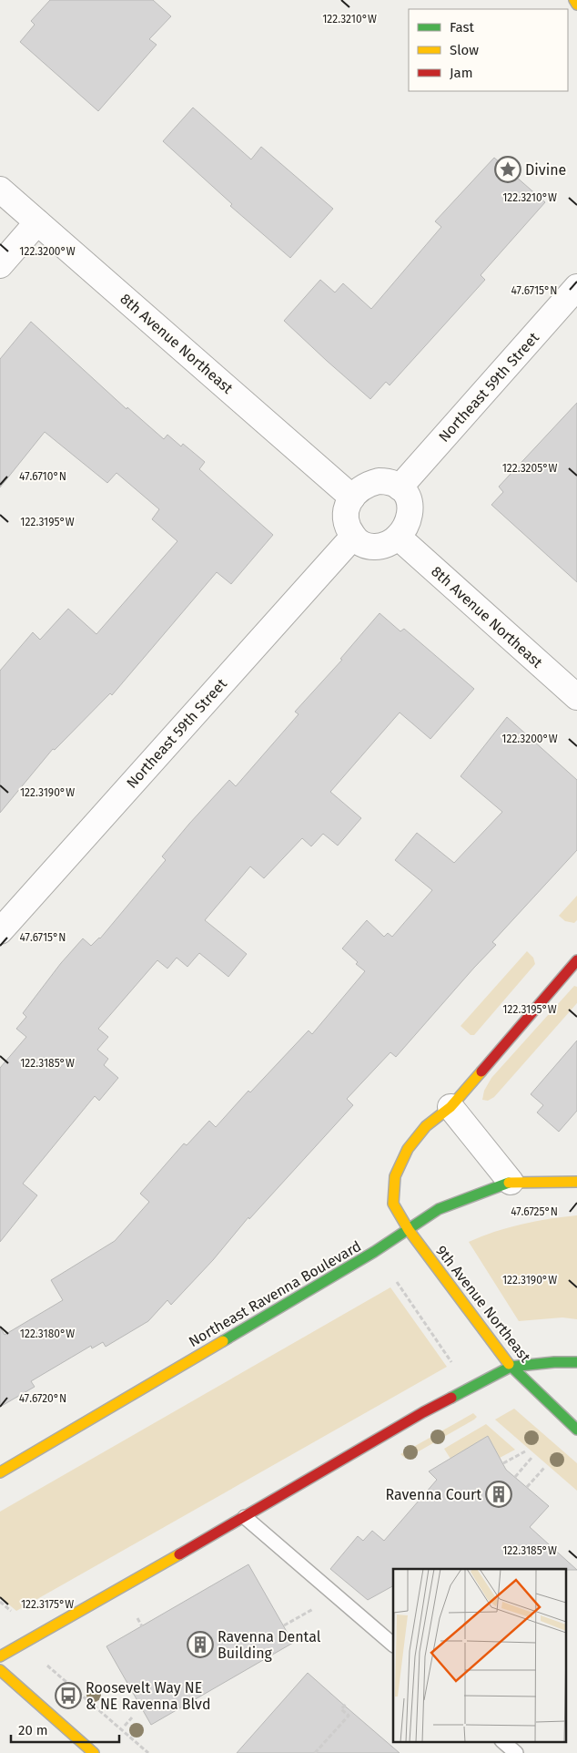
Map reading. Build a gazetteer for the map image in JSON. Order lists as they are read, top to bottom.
{
  "streets": {
    "main road": ["Northeast Ravenna Boulevard", "9th Avenue Northeast"],
    "street": ["8th Avenue Northeast", "Northeast 59th Street"]
  },
  "crossings": [
    ["8th Avenue Northeast", "Northeast 59th Street"],
    ["Northeast Ravenna Boulevard", "9th Avenue Northeast"]
  ],
  "places": {
    "place": ["Divine"],
    "building": ["Ravenna Court", "Ravenna Dental Building"],
    "bus stop": ["Roosevelt Way NE & NE Ravenna Blvd"]
  },
  "legend": ["Fast", "Slow", "Jam"],
  "scale_bar": "20 m",
  "coordinates": [
    "122.3210°W",
    "122.3200°W",
    "47.6715°N",
    "122.3205°W",
    "47.6710°N",
    "122.3195°W",
    "122.3190°W",
    "122.3185°W",
    "47.6725°N",
    "122.3180°W",
    "47.6720°N",
    "122.3175°W"
  ]
}
